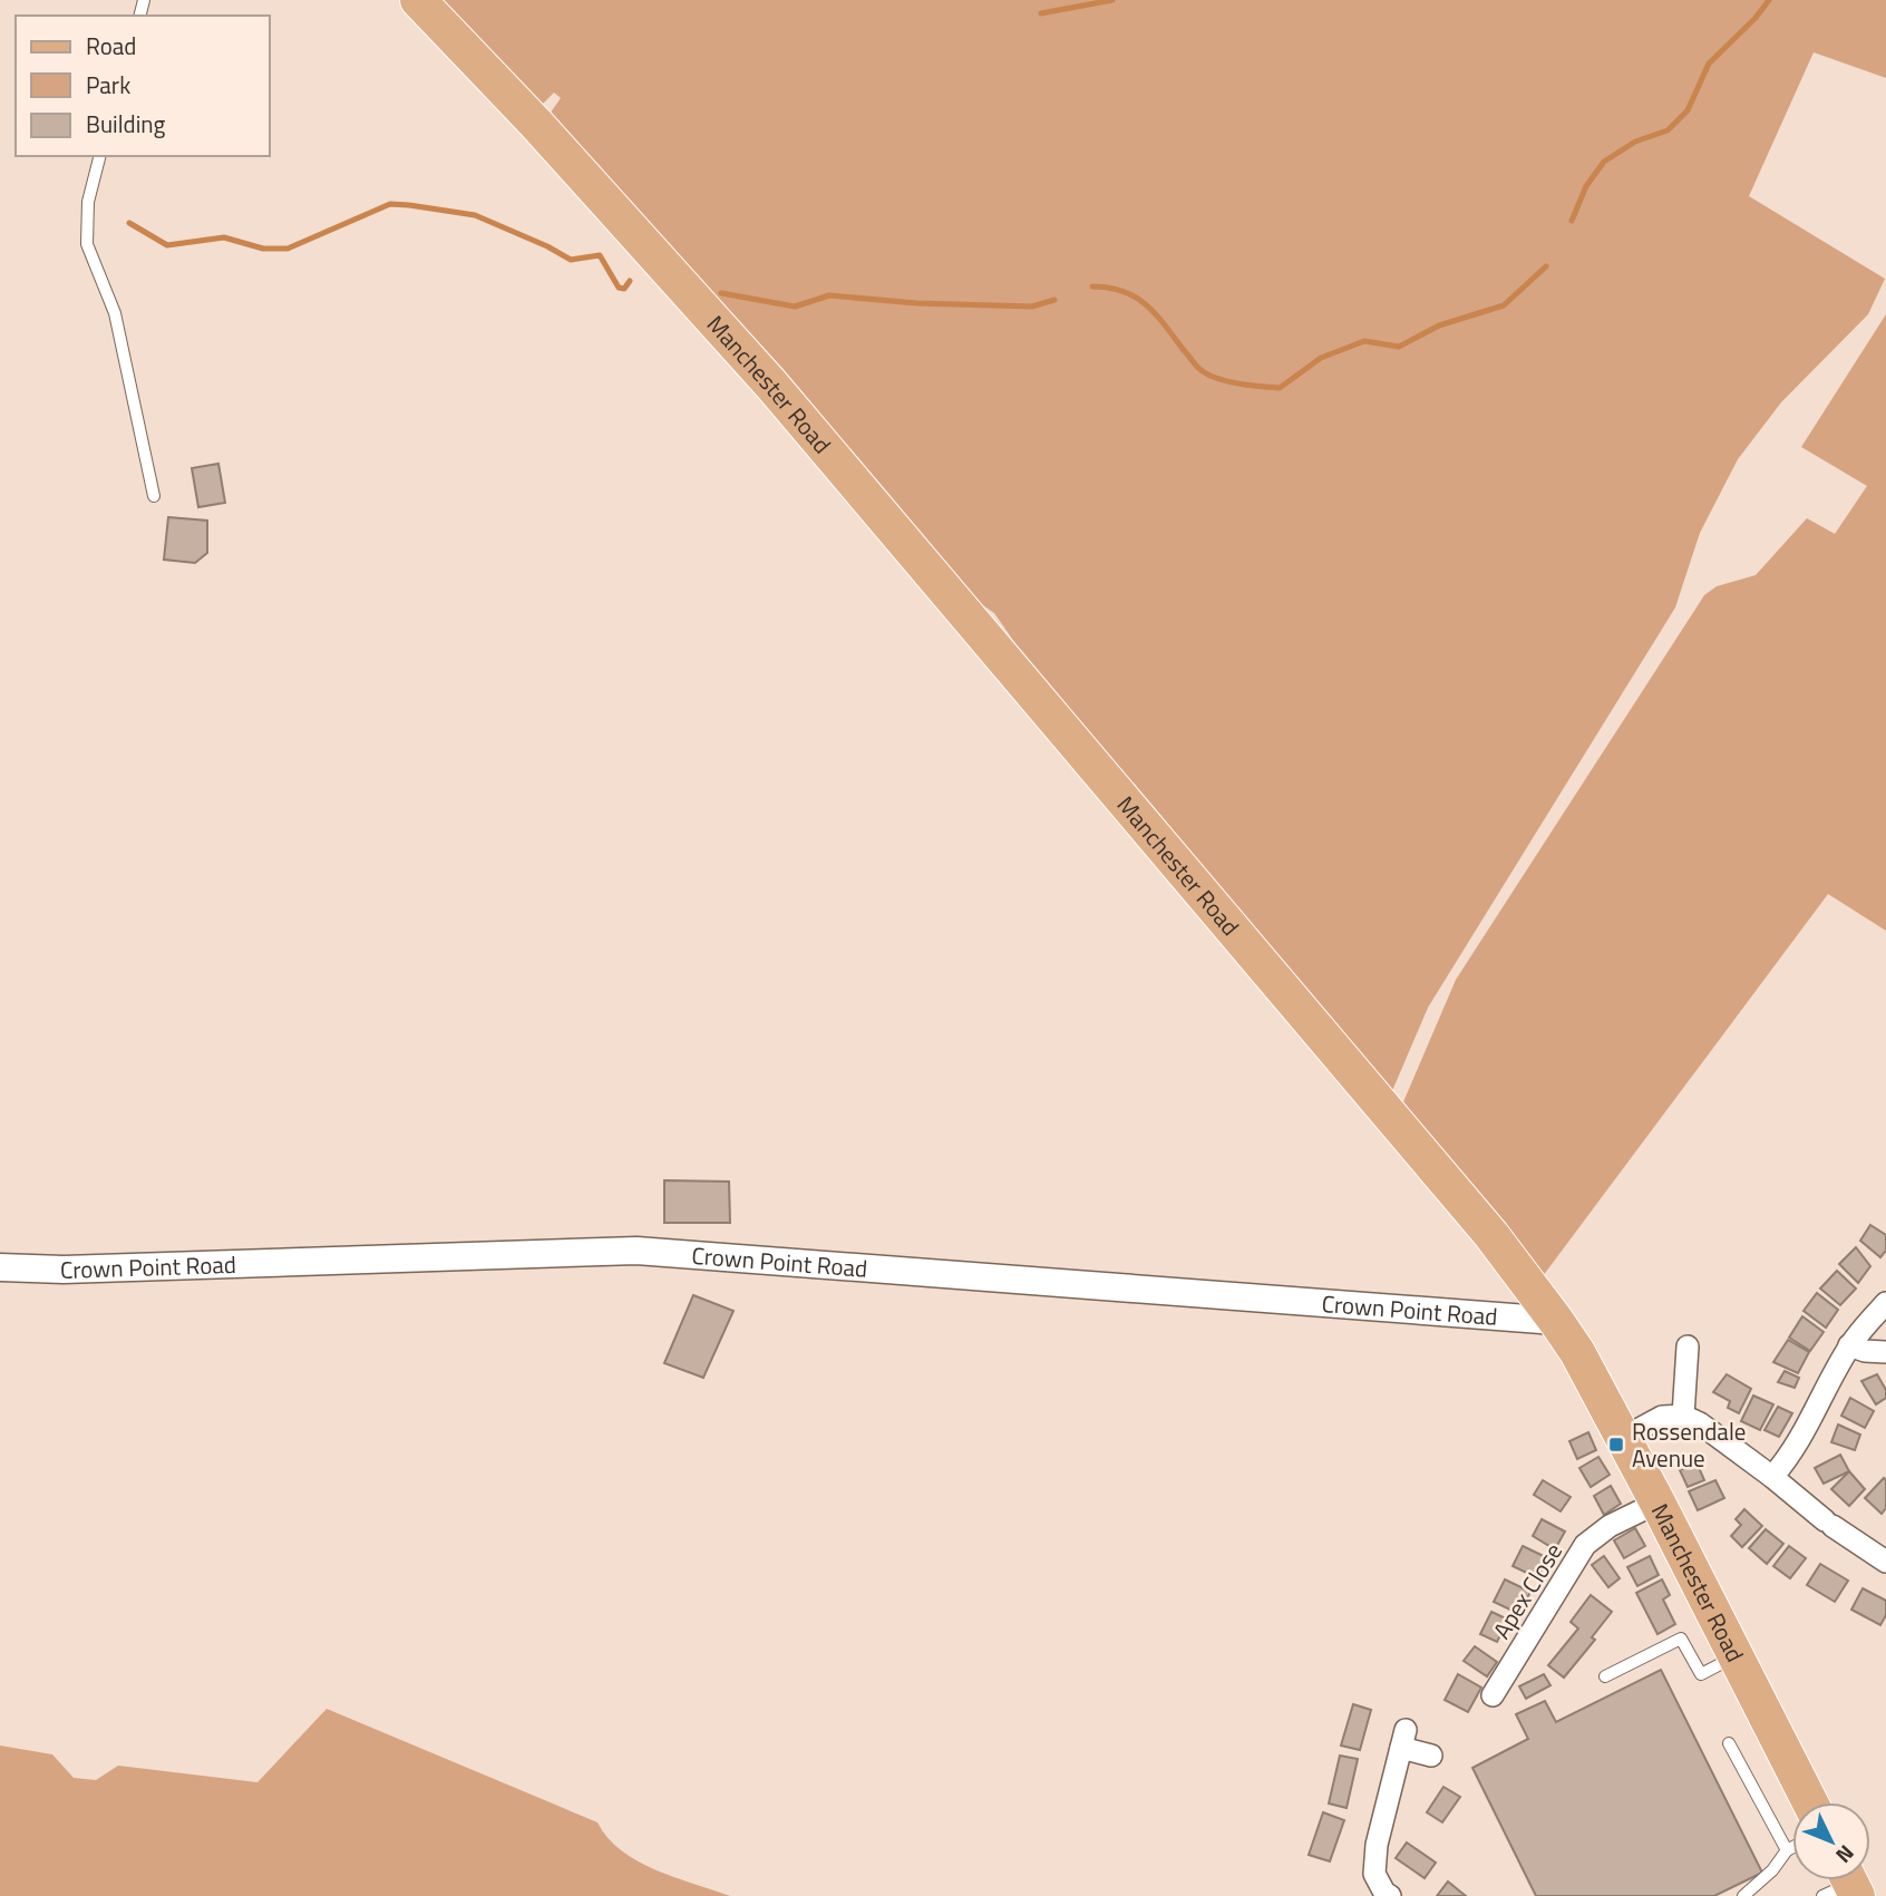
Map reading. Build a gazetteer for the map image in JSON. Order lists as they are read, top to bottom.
{
  "streets": {
    "main road": ["Manchester Road"],
    "street": ["Crown Point Road", "Apex Close"]
  },
  "crossings": [
    ["Manchester Road", "Crown Point Road"],
    ["Manchester Road", "Apex Close"]
  ],
  "places": {
    "transit": ["Rossendale Avenue"]
  },
  "legend": ["Road", "Park", "Building"],
  "north": "bottom right"
}
